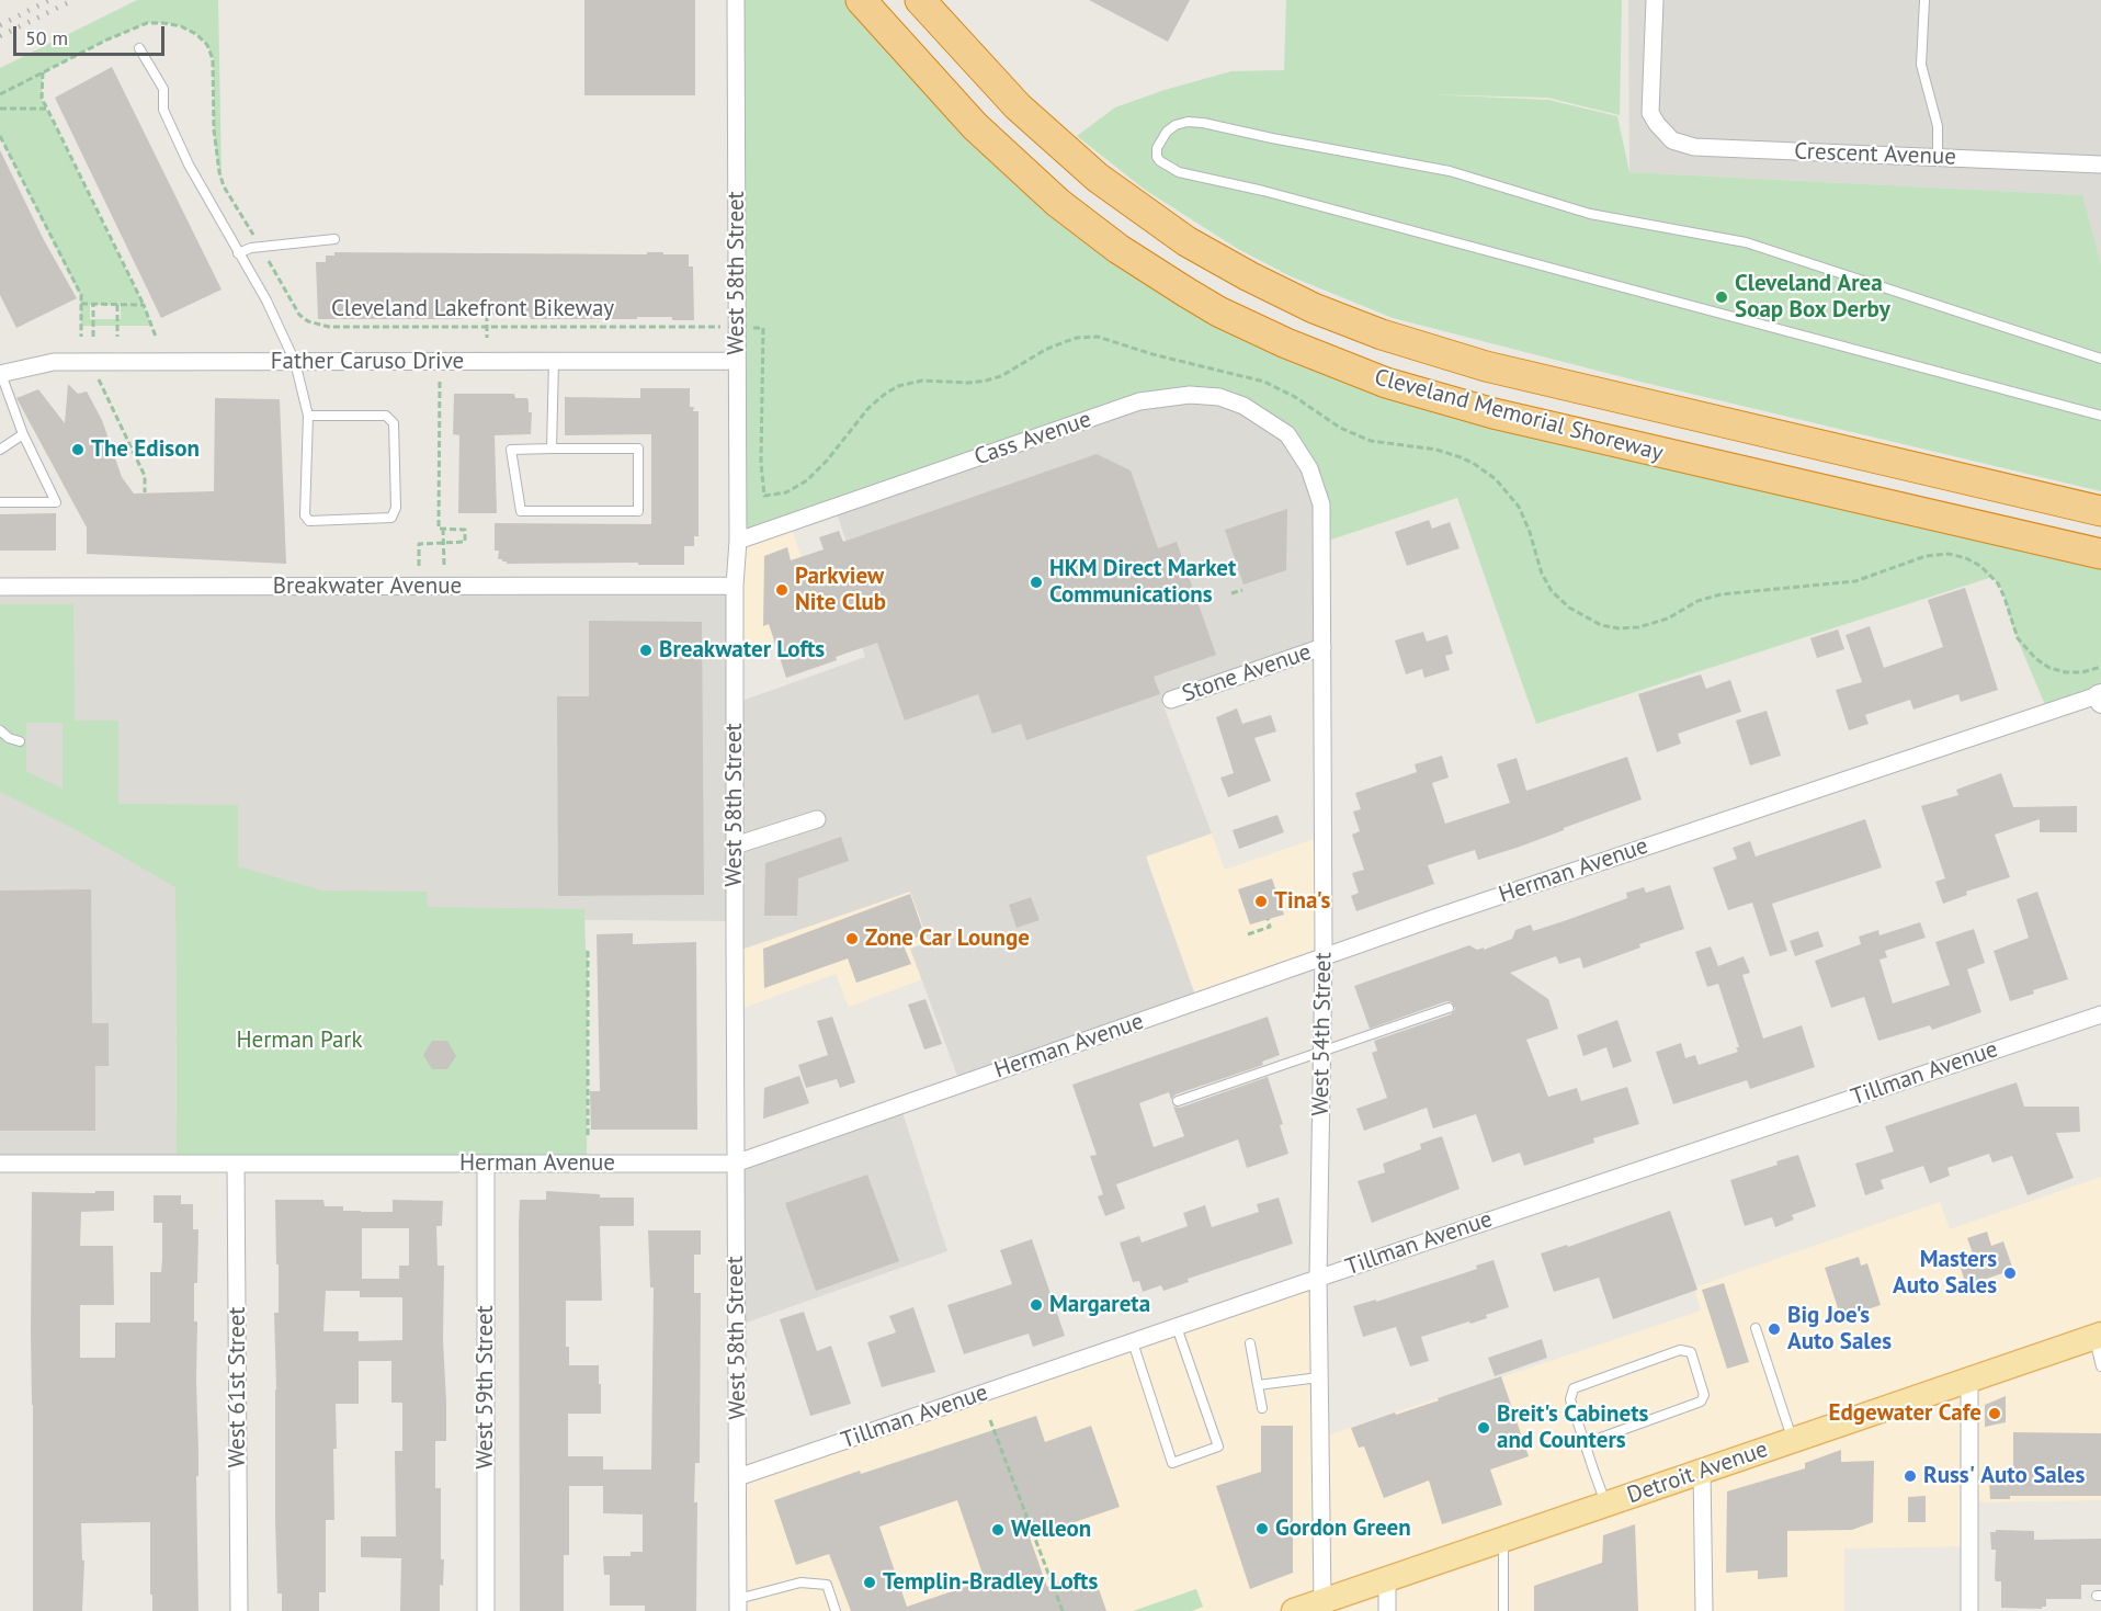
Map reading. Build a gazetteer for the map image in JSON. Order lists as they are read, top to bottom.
{
  "streets": {
    "highway": ["Cleveland Memorial Shoreway"],
    "main road": ["Detroit Avenue"],
    "street": [
      "Crescent Avenue",
      "West 58th Street",
      "Father Caruso Drive",
      "Cass Avenue",
      "Breakwater Avenue",
      "Stone Avenue",
      "Herman Avenue",
      "West 54th Street",
      "Tillman Avenue",
      "West 61st Street",
      "West 59th Street"
    ],
    "path": ["Cleveland Lakefront Bikeway"]
  },
  "crossings": [
    ["West 58th Street", "Father Caruso Drive"],
    ["West 58th Street", "Cass Avenue"],
    ["West 58th Street", "Breakwater Avenue"],
    ["West 58th Street", "Herman Avenue"],
    ["West 58th Street", "Tillman Avenue"],
    ["Cass Avenue", "West 54th Street"],
    ["Stone Avenue", "West 54th Street"],
    ["Herman Avenue", "West 54th Street"],
    ["Herman Avenue", "West 61st Street"],
    ["Herman Avenue", "West 59th Street"],
    ["West 54th Street", "Tillman Avenue"],
    ["West 54th Street", "Detroit Avenue"]
  ],
  "parks": ["Herman Park"],
  "places": [
    "Cleveland Area Soap Box Derby",
    "The Edison",
    "HKM Direct Market Communications",
    "Parkview Nite Club",
    "Breakwater Lofts",
    "Tina's",
    "Zone Car Lounge",
    "Masters Auto Sales",
    "Margareta",
    "Big Joe's Auto Sales",
    "Edgewater Cafe",
    "Breit's Cabinets and Counters",
    "Russ' Auto Sales",
    "Gordon Green",
    "Welleon",
    "Templin-Bradley Lofts"
  ],
  "scale_bar": "50 m"
}
